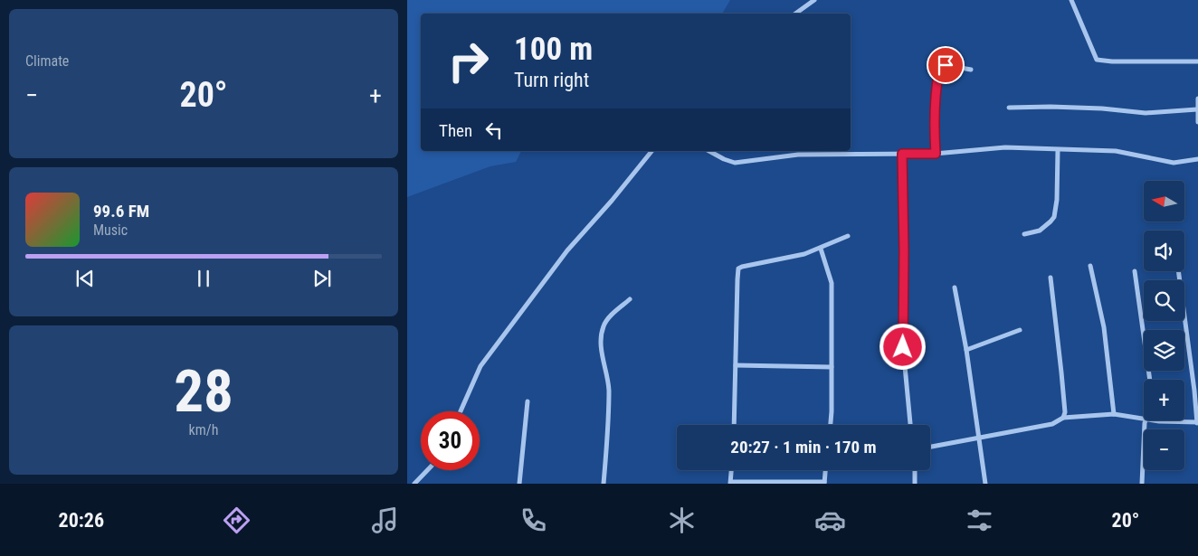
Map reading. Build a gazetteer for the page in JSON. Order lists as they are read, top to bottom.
{
  "north": "left",
  "page": {
    "tile": [
      "Climate",
      ["28", "km/h"]
    ],
    "turn": ["100 m", "Turn right"],
    "heat": ["−", "20°", "+"],
    "then": "Then",
    "map_buttons": ["+", "−"],
    "song": ["99.6 FM", "Music"],
    "limit": "30",
    "trip": "20:27 · 1 min · 170 m",
    "tabs": ["20:26", "20°"]
  }
}
